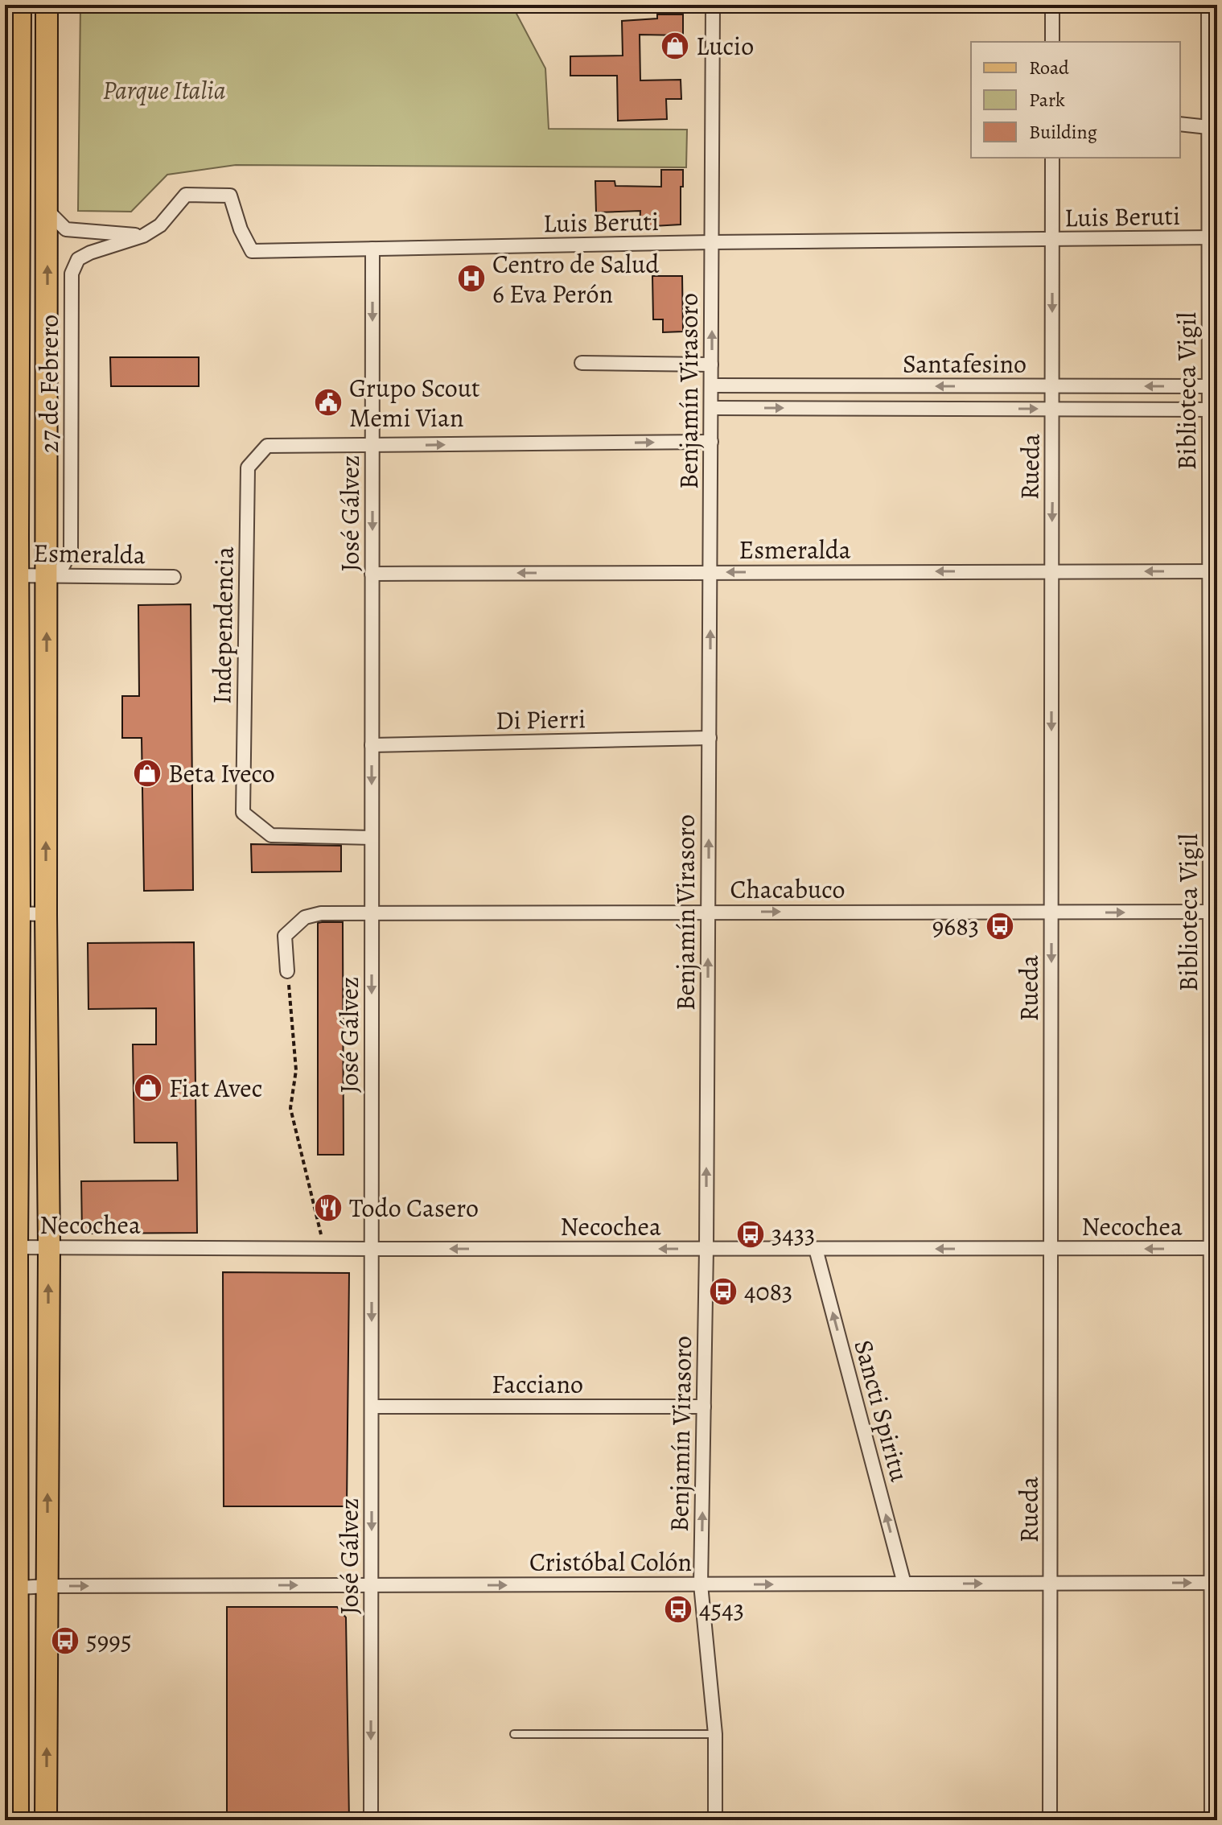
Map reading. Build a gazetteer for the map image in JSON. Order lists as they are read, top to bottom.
{
  "streets": {
    "street": [
      "Luis Beruti",
      "Santafesino",
      "27 de Febrero",
      "Benjamín Virasoro",
      "Biblioteca Vigil",
      "Rueda",
      "José Gálvez",
      "Esmeralda",
      "Independencia",
      "Di Pierri",
      "Chacabuco",
      "Necochea",
      "Facciano",
      "Sancti Spiritu",
      "Cristóbal Colón"
    ]
  },
  "crossings": [
    ["Luis Beruti", "27 de Febrero"],
    ["Luis Beruti", "Benjamín Virasoro"],
    ["Luis Beruti", "Biblioteca Vigil"],
    ["Luis Beruti", "Rueda"],
    ["Luis Beruti", "José Gálvez"],
    ["Santafesino", "Benjamín Virasoro"],
    ["Santafesino", "Biblioteca Vigil"],
    ["Santafesino", "Rueda"],
    ["27 de Febrero", "Esmeralda"],
    ["Benjamín Virasoro", "Esmeralda"],
    ["Benjamín Virasoro", "Di Pierri"],
    ["Benjamín Virasoro", "Chacabuco"],
    ["Benjamín Virasoro", "Necochea"],
    ["Benjamín Virasoro", "Facciano"],
    ["Benjamín Virasoro", "Cristóbal Colón"],
    ["Biblioteca Vigil", "Esmeralda"],
    ["Biblioteca Vigil", "Chacabuco"],
    ["Biblioteca Vigil", "Necochea"],
    ["Biblioteca Vigil", "Cristóbal Colón"],
    ["Rueda", "Esmeralda"],
    ["Rueda", "Chacabuco"],
    ["Rueda", "Necochea"],
    ["Rueda", "Cristóbal Colón"],
    ["José Gálvez", "Esmeralda"],
    ["José Gálvez", "Independencia"],
    ["José Gálvez", "Di Pierri"],
    ["José Gálvez", "Chacabuco"],
    ["José Gálvez", "Necochea"],
    ["José Gálvez", "Facciano"],
    ["José Gálvez", "Cristóbal Colón"],
    ["Necochea", "Sancti Spiritu"],
    ["Sancti Spiritu", "Cristóbal Colón"]
  ],
  "one_way": [
    "Benjamín Virasoro",
    "Rueda",
    "José Gálvez",
    "Esmeralda",
    "Chacabuco",
    "Necochea",
    "Sancti Spiritu",
    "Cristóbal Colón"
  ],
  "parks": ["Parque Italia"],
  "places": {
    "shop": ["Lucio", "Beta Iveco", "Fiat Avec"],
    "hospital": ["Centro de Salud 6 Eva Perón"],
    "public building": ["Grupo Scout Memi Vian"],
    "bus stop": [
      "9683",
      "3433",
      "4083",
      "4543",
      "5995"
    ],
    "restaurant": ["Todo Casero"]
  },
  "legend": ["Road", "Park", "Building"]
}
